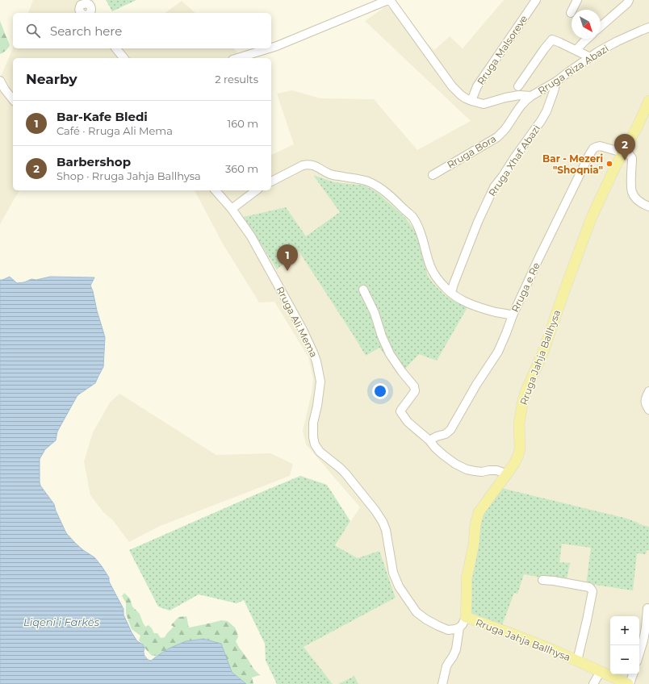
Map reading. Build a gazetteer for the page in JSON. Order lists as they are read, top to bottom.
{
  "streets": {
    "main road": ["Rruga Jahja Ballhysa"],
    "street": [
      "Rruga Malsoreve",
      "Rruga Riza Abazi",
      "Rruga Bora",
      "Rruga Xhaf Abazi",
      "Rruga e Re",
      "Rruga Ali Mema"
    ]
  },
  "crossings": [
    ["Rruga Malsoreve", "Rruga Riza Abazi"],
    ["Rruga Riza Abazi", "Rruga Bora"],
    ["Rruga Riza Abazi", "Rruga Xhaf Abazi"],
    ["Rruga e Re", "Rruga Jahja Ballhysa"]
  ],
  "water": ["Liqeni i Farkës"],
  "places": ["Bar - Mezeri \"Shoqnia\""],
  "north": "bottom right",
  "page": {
    "search": "Search here",
    "heading": ["Nearby", "2 results"],
    "list": [
      {
        "mark": "1",
        "name": "Bar-Kafe Bledi",
        "note": "Café · Rruga Ali Mema",
        "value": "160 m"
      },
      {
        "mark": "2",
        "name": "Barbershop",
        "note": "Shop · Rruga Jahja Ballhysa",
        "value": "360 m"
      }
    ],
    "pins": ["2", "1"],
    "map_buttons": ["+", "−"]
  }
}
